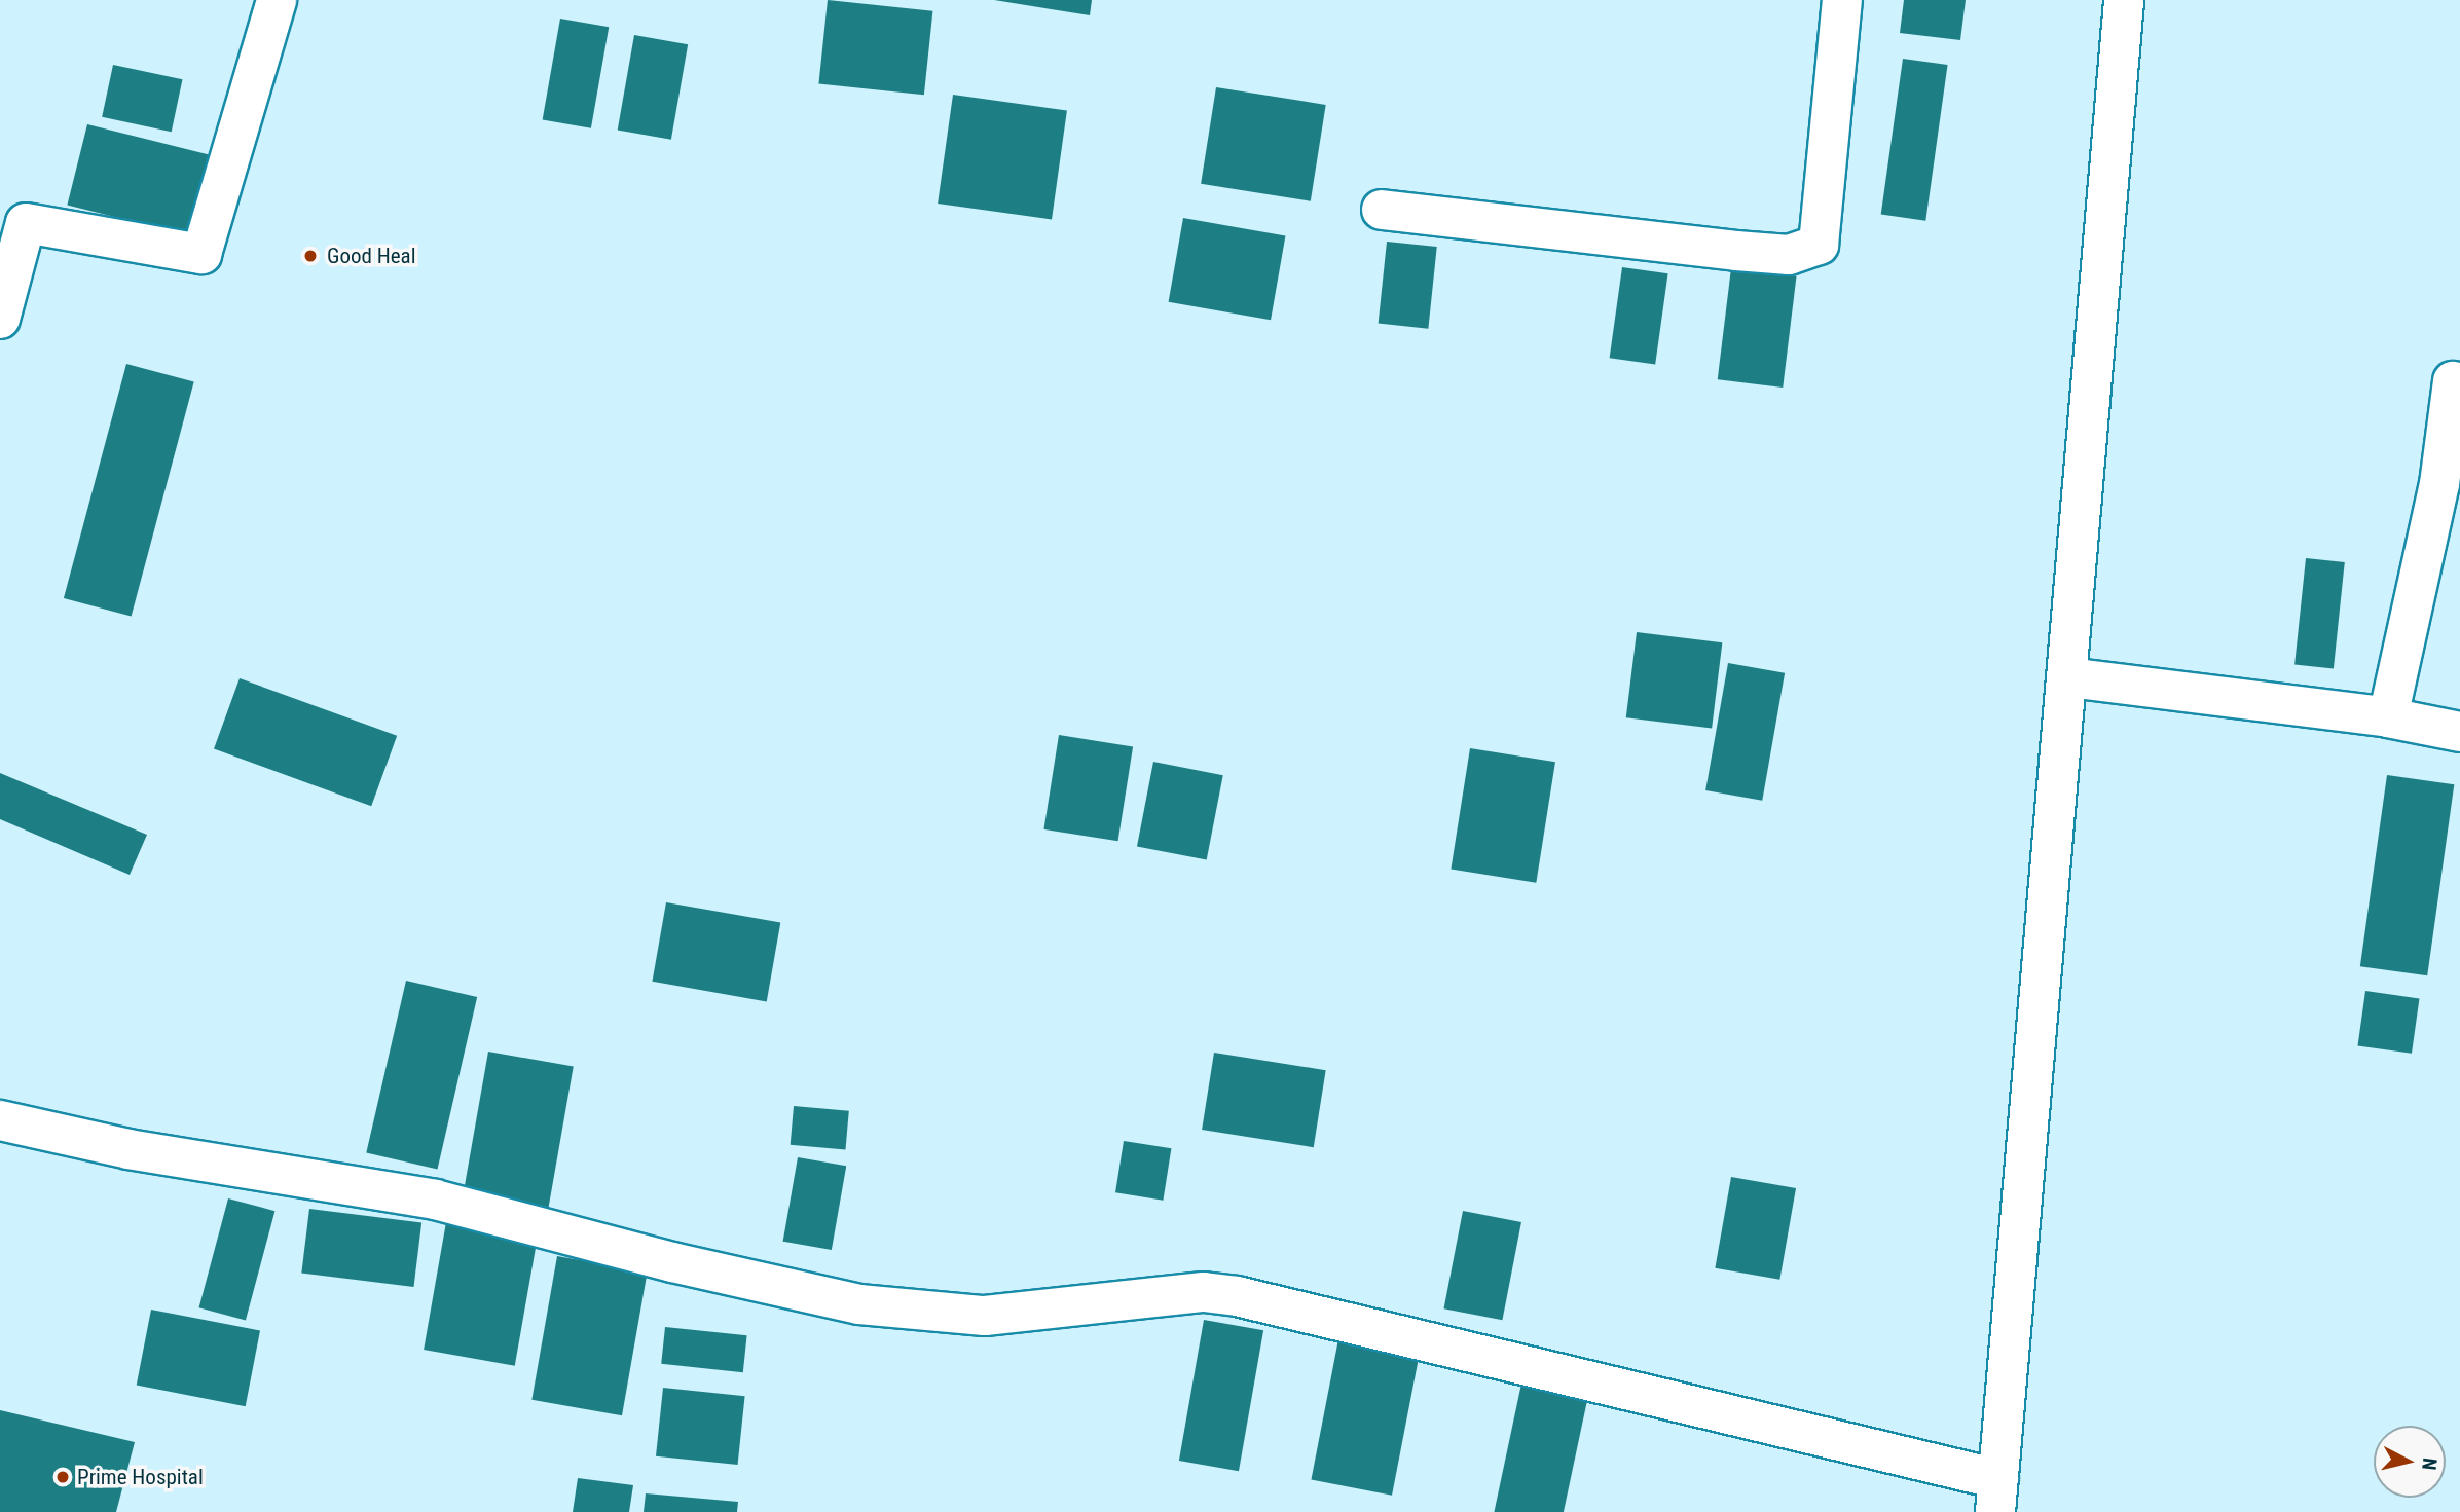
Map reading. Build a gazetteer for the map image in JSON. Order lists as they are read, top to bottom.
{
  "places": ["Good Heal", "Prime Hospital"],
  "north": "right"
}
